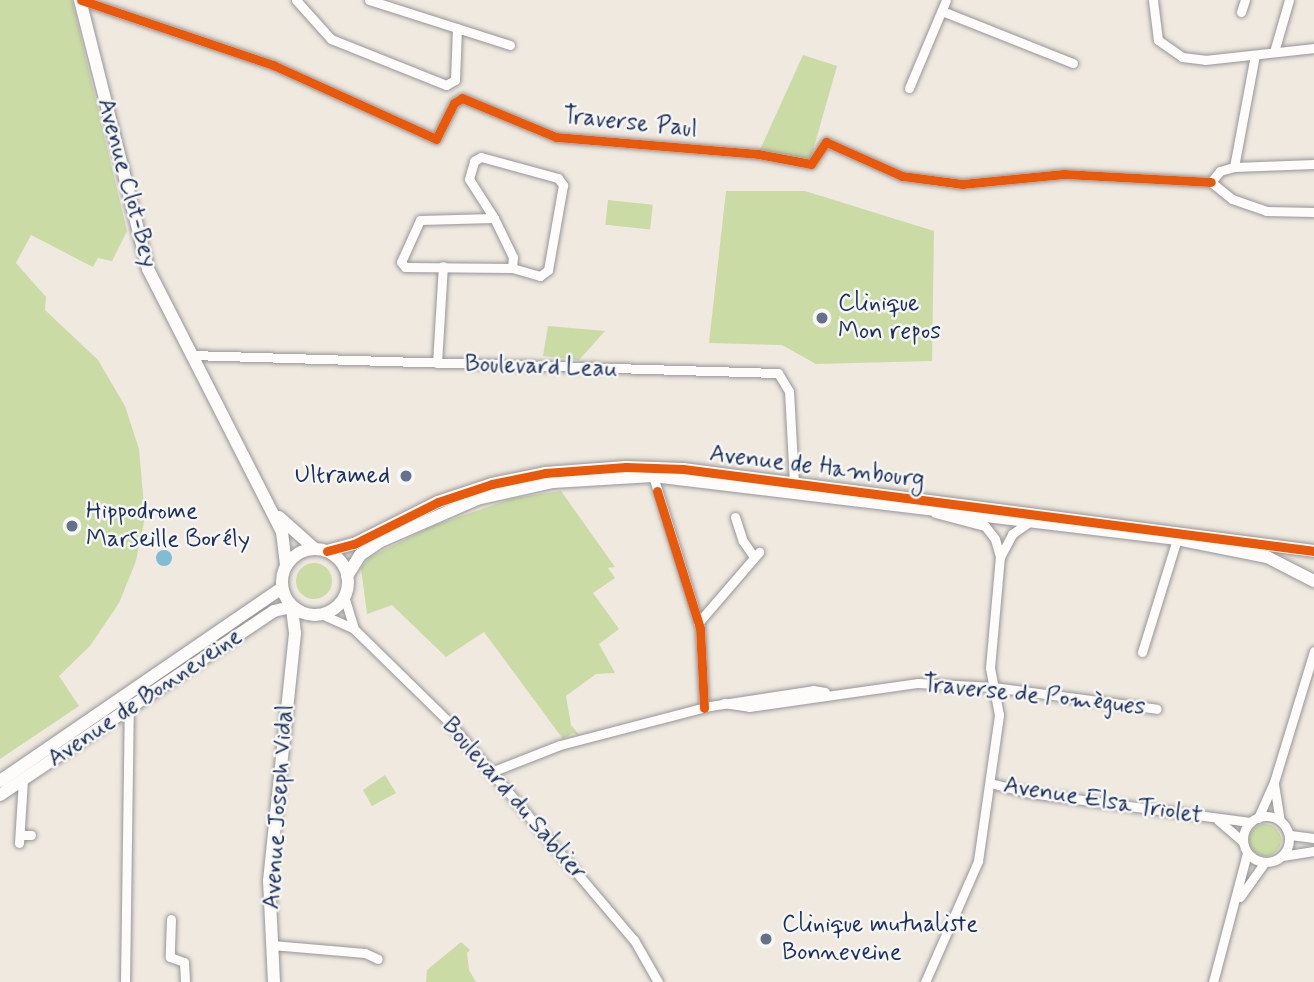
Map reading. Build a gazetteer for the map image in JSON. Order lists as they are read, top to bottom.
{
  "streets": {
    "street": [
      "Traverse Paul",
      "Avenue Clot-Bey",
      "Boulevard Leau",
      "Avenue de Hambourg",
      "Traverse de Pomègues",
      "Avenue de Bonneveine",
      "Boulevard du Sablier",
      "Avenue Elsa Triolet",
      "Avenue Joseph Vidal"
    ]
  },
  "crossings": [
    ["Traverse Paul", "Avenue Clot-Bey"],
    ["Avenue Clot-Bey", "Boulevard Leau"],
    ["Avenue Clot-Bey", "Avenue de Hambourg"],
    ["Avenue Clot-Bey", "Avenue de Bonneveine"],
    ["Avenue Clot-Bey", "Boulevard du Sablier"],
    ["Avenue Clot-Bey", "Avenue Joseph Vidal"],
    ["Boulevard Leau", "Avenue de Hambourg"],
    ["Avenue de Hambourg", "Avenue de Bonneveine"],
    ["Avenue de Hambourg", "Boulevard du Sablier"],
    ["Avenue de Hambourg", "Avenue Joseph Vidal"],
    ["Traverse de Pomègues", "Boulevard du Sablier"],
    ["Avenue de Bonneveine", "Boulevard du Sablier"],
    ["Avenue de Bonneveine", "Avenue Joseph Vidal"],
    ["Boulevard du Sablier", "Avenue Joseph Vidal"]
  ],
  "places": [
    "Clinique Mon repos",
    "Ultramed",
    "Hippodrome Marseille Borély",
    "Clinique mutualiste Bonneveine"
  ]
}
